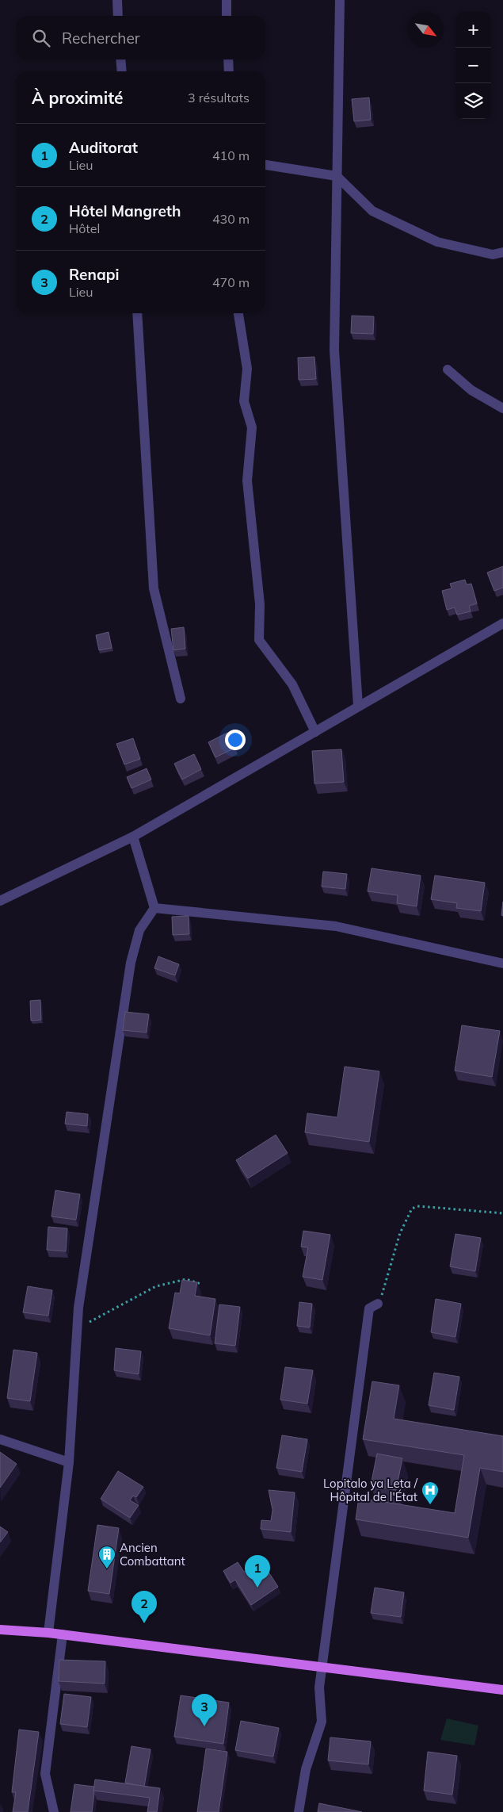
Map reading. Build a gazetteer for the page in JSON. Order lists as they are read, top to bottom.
{
  "places": {
    "hospital": ["Lopitalo ya Leta / Hôpital de l'État"],
    "building": ["Ancien Combattant"]
  },
  "north": "bottom right",
  "page": {
    "map_buttons": ["+", "−"],
    "search": "Rechercher",
    "heading": ["À proximité", "3 résultats"],
    "list": [
      {
        "mark": "1",
        "name": "Auditorat",
        "note": "Lieu",
        "value": "410 m"
      },
      {
        "mark": "2",
        "name": "Hôtel Mangreth",
        "note": "Hôtel",
        "value": "430 m"
      },
      {
        "mark": "3",
        "name": "Renapi",
        "note": "Lieu",
        "value": "470 m"
      }
    ],
    "pins": ["1", "2", "3"]
  }
}
